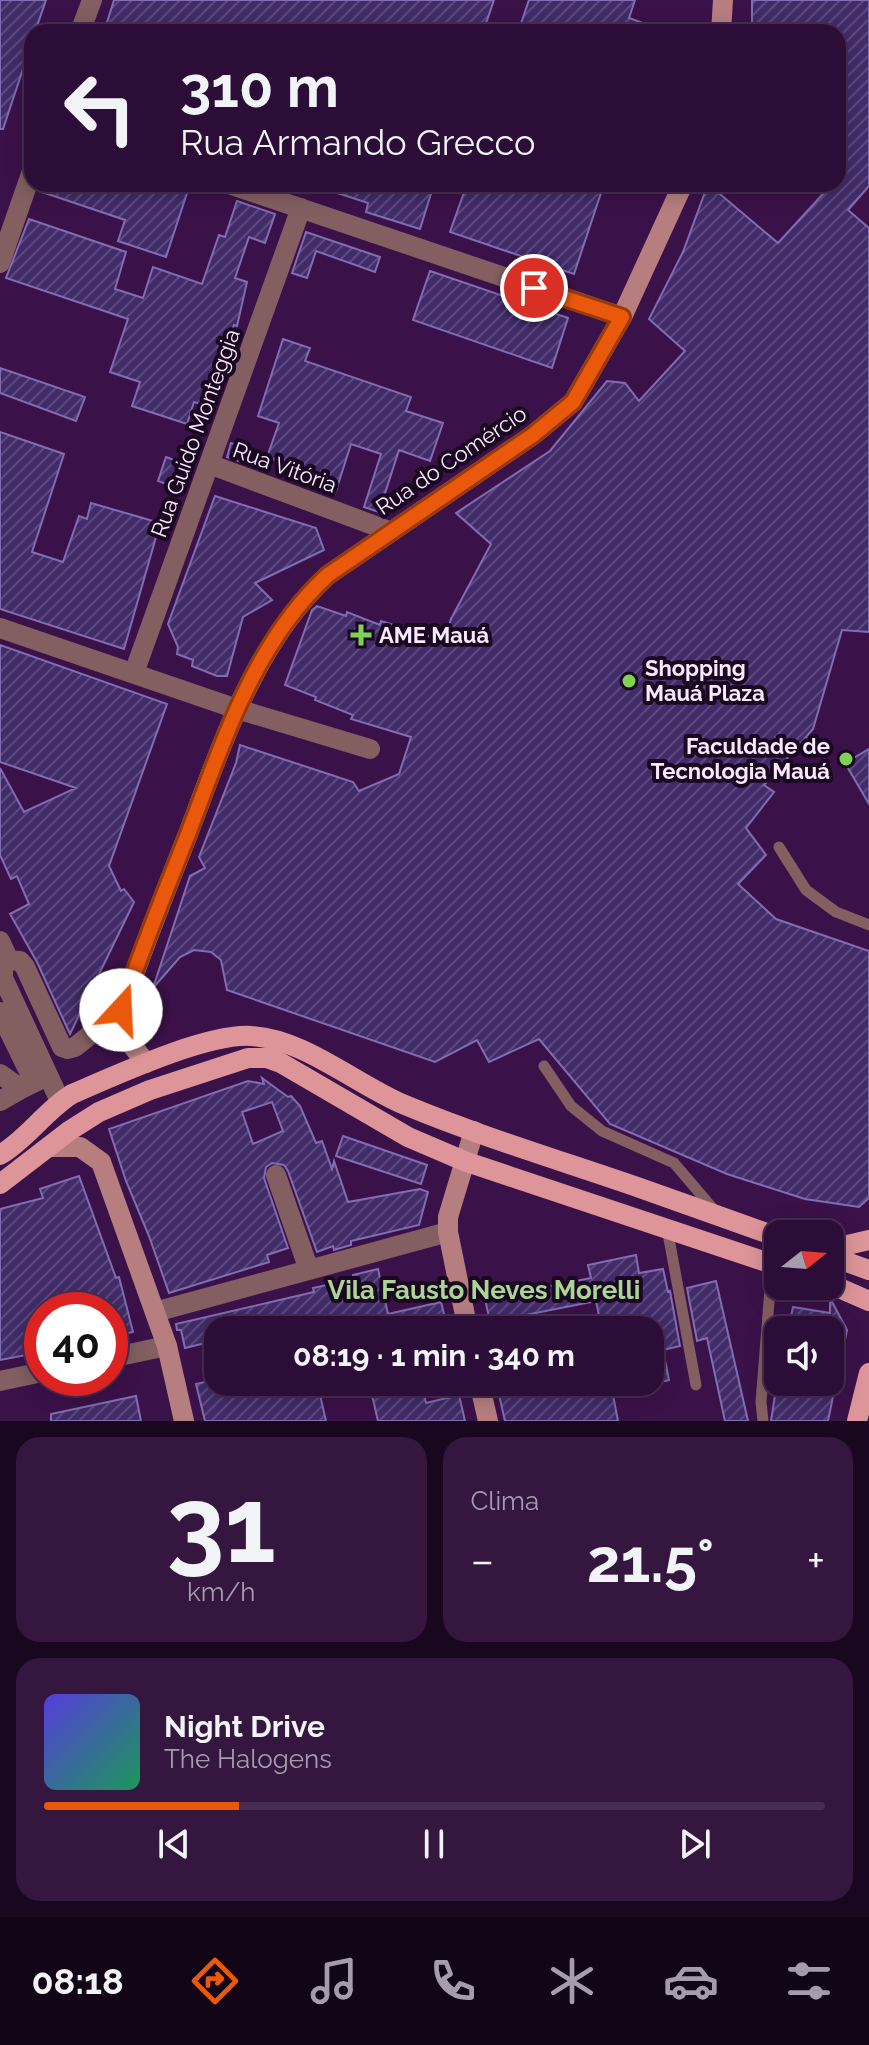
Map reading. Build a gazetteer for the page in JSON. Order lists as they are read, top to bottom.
{
  "streets": {
    "street": ["Rua Guido Monteggia", "Rua do Comércio", "Rua Vitória"]
  },
  "crossings": [
    ["Rua Guido Monteggia", "Rua Vitória"],
    ["Rua do Comércio", "Rua Vitória"]
  ],
  "districts": ["Vila Fausto Neves Morelli"],
  "places": {
    "health": ["AME Mauá"],
    "other": ["Shopping Mauá Plaza", "Faculdade de Tecnologia Mauá"]
  },
  "north": "right",
  "page": {
    "turn": ["310 m", "Rua Armando Grecco"],
    "limit": "40",
    "trip": "08:19 · 1 min · 340 m",
    "tile": [
      ["31", "km/h"],
      "Clima"
    ],
    "heat": ["−", "21.5°", "+"],
    "song": ["Night Drive", "The Halogens"],
    "tabs": "08:18"
  }
}
